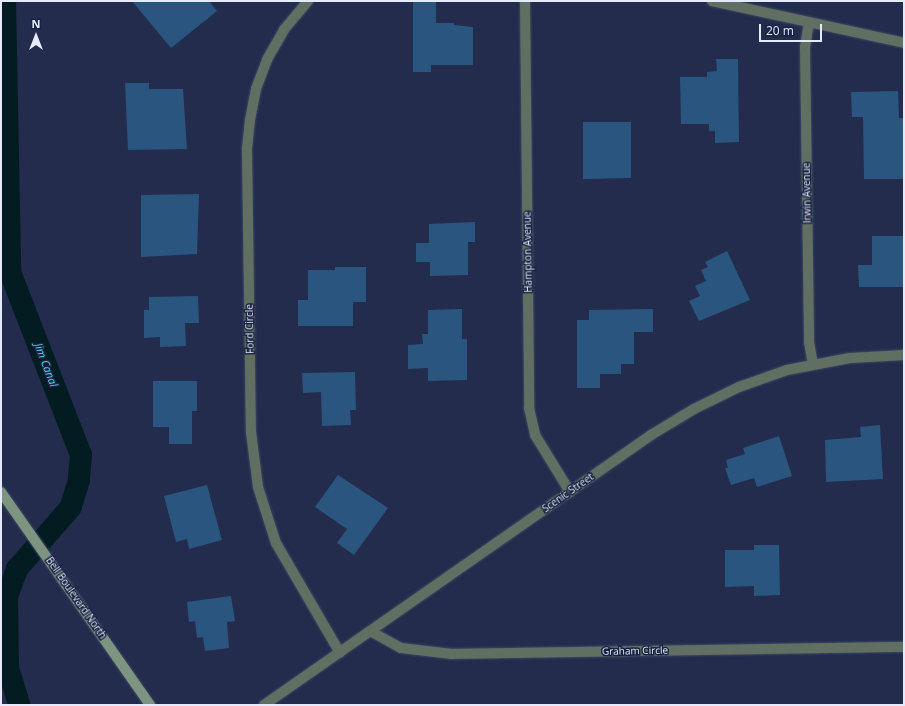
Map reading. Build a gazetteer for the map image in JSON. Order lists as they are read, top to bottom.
{
  "streets": {
    "street": [
      "Irwin Avenue",
      "Hampton Avenue",
      "Ford Circle",
      "Scenic Street",
      "Bell Boulevard North",
      "Graham Circle"
    ]
  },
  "crossings": [
    ["Irwin Avenue", "Scenic Street"],
    ["Hampton Avenue", "Scenic Street"],
    ["Ford Circle", "Scenic Street"],
    ["Scenic Street", "Graham Circle"]
  ],
  "water": ["Jim Canal"],
  "scale_bar": "20 m",
  "north": "top"
}
